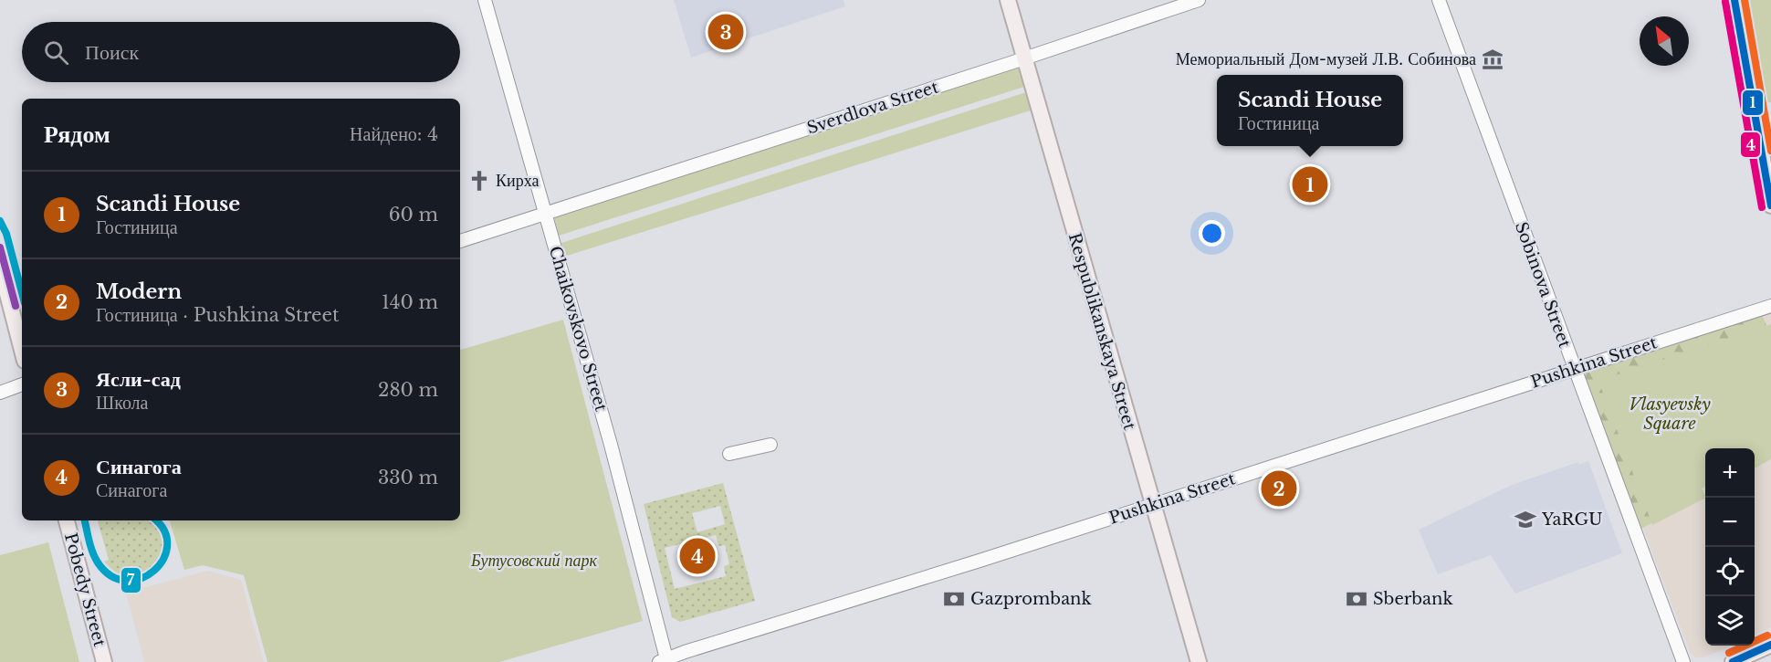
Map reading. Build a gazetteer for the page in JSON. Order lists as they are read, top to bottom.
{
  "streets": {
    "main road": ["Respublikanskaya Street", "Pobedy Street"],
    "street": [
      "Sverdlova Street",
      "Sobinova Street",
      "Chaikovskovo Street",
      "Pushkina Street"
    ]
  },
  "crossings": [
    ["Sverdlova Street", "Chaikovskovo Street"],
    ["Sverdlova Street", "Respublikanskaya Street"],
    ["Sobinova Street", "Pushkina Street"],
    ["Chaikovskovo Street", "Pushkina Street"],
    ["Respublikanskaya Street", "Pushkina Street"]
  ],
  "parks": ["Vlasyevsky Square", "Бутусовский парк"],
  "places": {
    "museum": ["Мемориальный Дом-музей Л.В. Собинова"],
    "church": ["Кирха"],
    "school or university": ["YaRGU"],
    "bank": ["Gazprombank", "Sberbank"]
  },
  "lines": ["transit line 1", "transit line 4", "transit line 7"],
  "north": "top left",
  "page": {
    "pins": [
      "3",
      "1",
      "2",
      "4"
    ],
    "search": "Поиск",
    "popup": ["Scandi House", "Гостиница"],
    "heading": ["Рядом", "Найдено: 4"],
    "list": [
      {
        "mark": "1",
        "name": "Scandi House",
        "note": "Гостиница",
        "value": "60 m"
      },
      {
        "mark": "2",
        "name": "Modern",
        "note": "Гостиница · Pushkina Street",
        "value": "140 m"
      },
      {
        "mark": "3",
        "name": "Ясли-сад",
        "note": "Школа",
        "value": "280 m"
      },
      {
        "mark": "4",
        "name": "Синагога",
        "note": "Синагога",
        "value": "330 m"
      }
    ],
    "map_buttons": ["+", "−"]
  }
}
